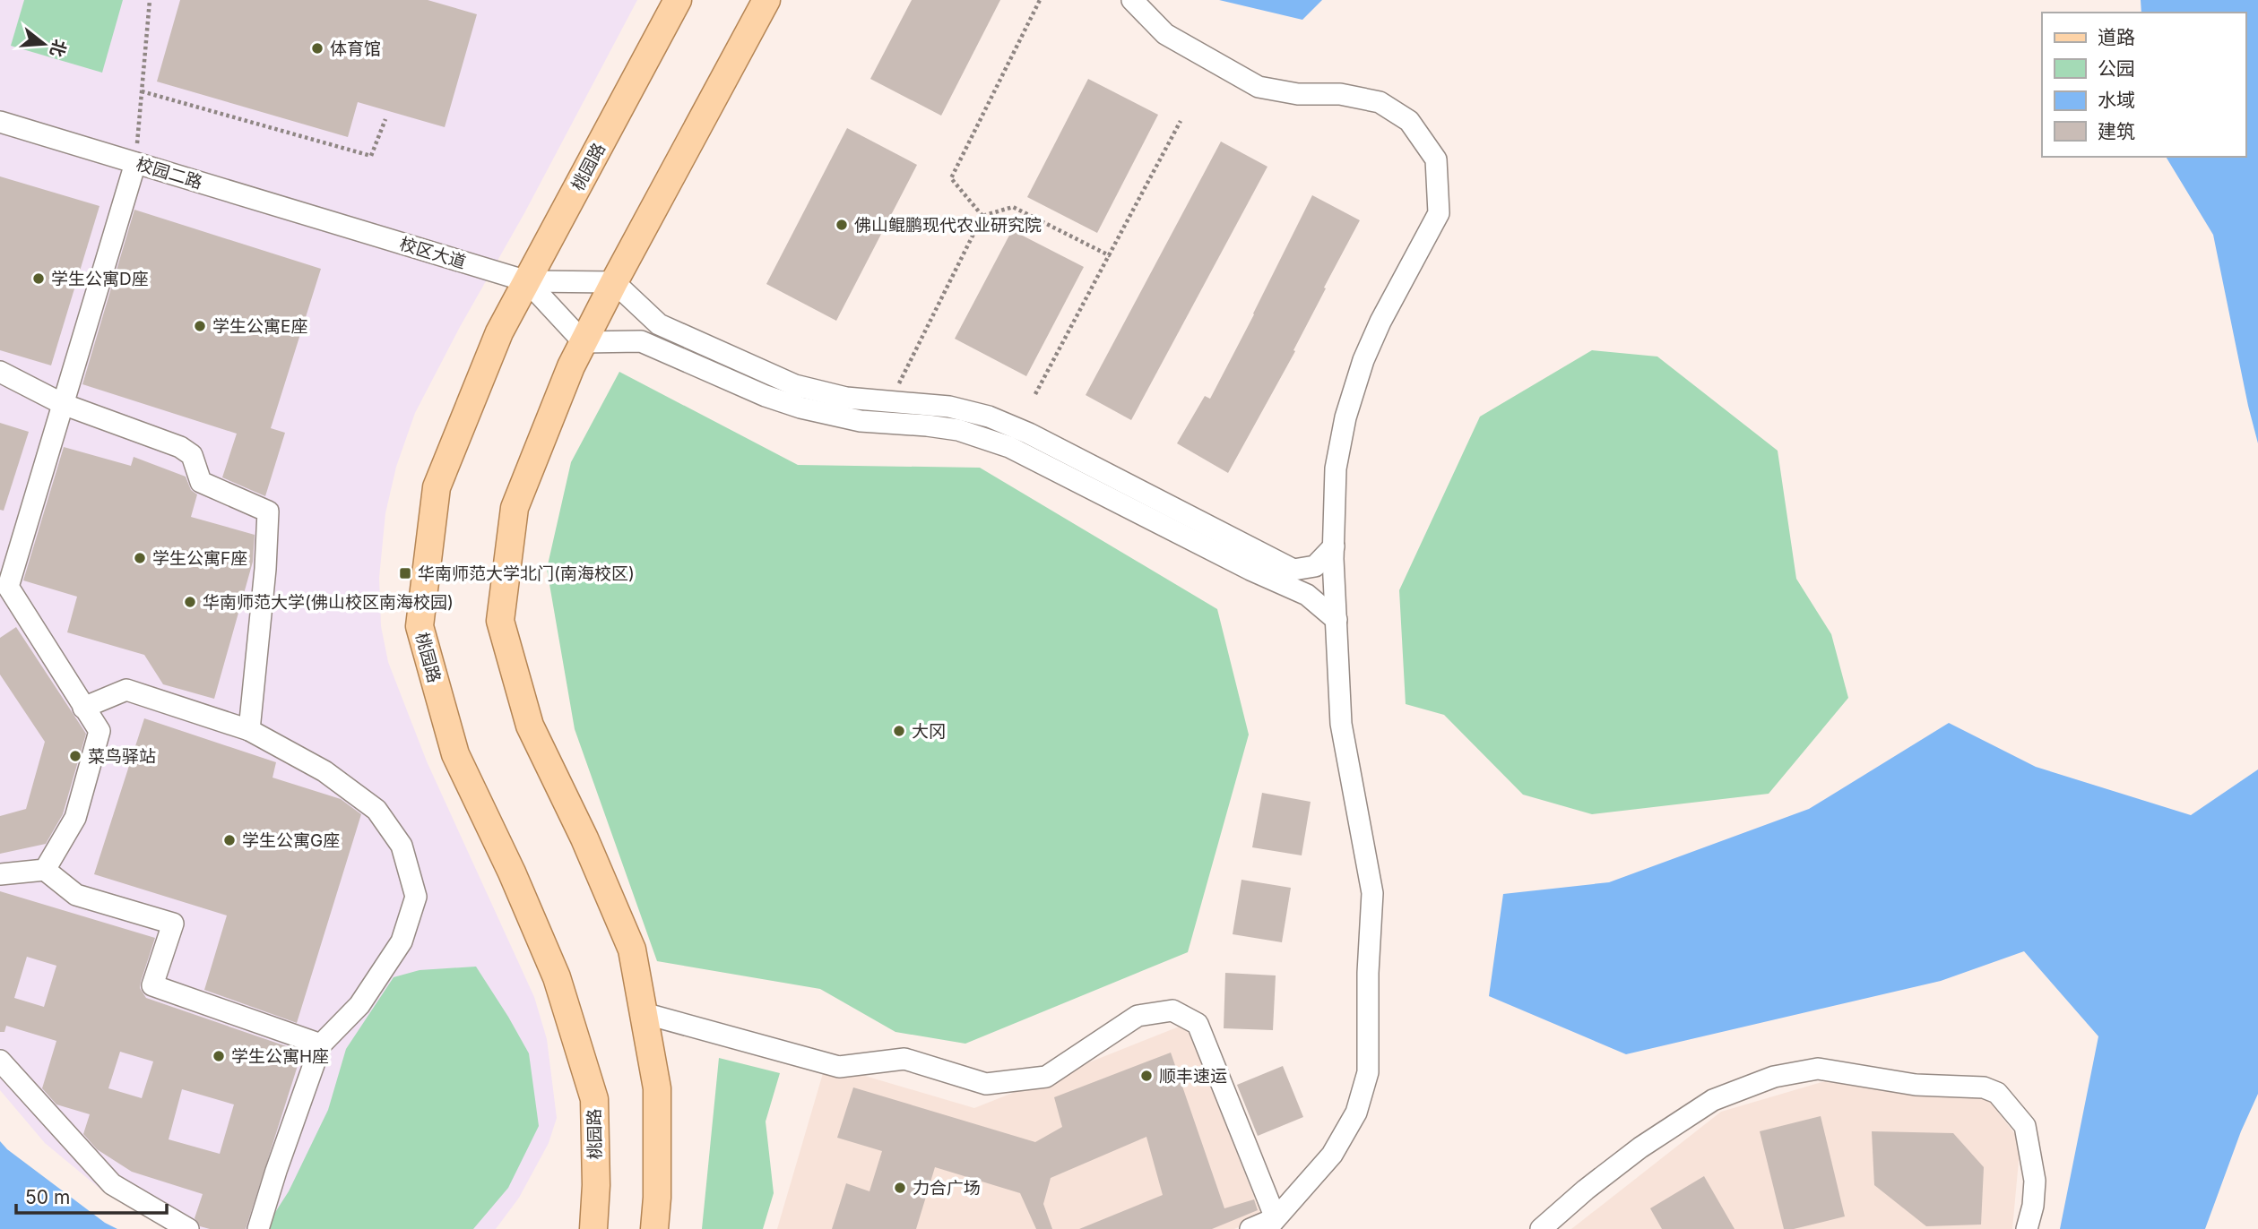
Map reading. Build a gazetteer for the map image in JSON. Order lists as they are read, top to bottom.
{
  "streets": {
    "main road": ["桃园路"],
    "street": ["校园二路", "校区大道"]
  },
  "crossings": [
    ["桃园路", "校区大道"],
    ["校园二路", "校区大道"]
  ],
  "places": {
    "other": [
      "体育馆",
      "佛山鲲鹏现代农业研究院",
      "学生公寓D座",
      "学生公寓E座",
      "学生公寓F座",
      "华南师范大学(佛山校区南海校园)",
      "大冈",
      "菜鸟驿站",
      "学生公寓G座",
      "学生公寓H座",
      "顺丰速运",
      "力合广场"
    ],
    "transit": ["华南师范大学北门(南海校区)"]
  },
  "legend": [
    "道路",
    "公园",
    "水域",
    "建筑"
  ],
  "scale_bar": "50 m",
  "north": "right"
}
